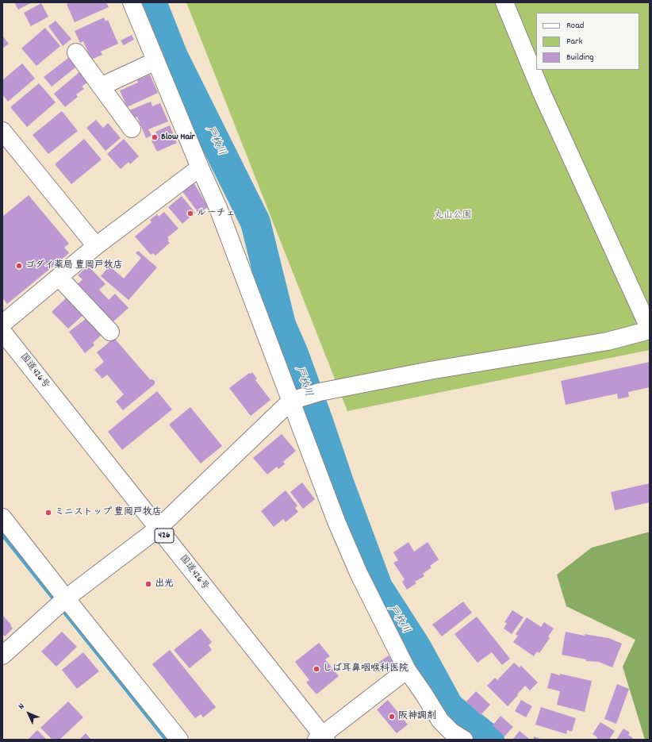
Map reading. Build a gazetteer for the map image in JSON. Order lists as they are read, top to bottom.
{
  "streets": {
    "main road": ["国道426号", "426"]
  },
  "water": ["戸枚川"],
  "parks": ["丸山公園"],
  "places": [
    "Blow Hair",
    "ルーチェ",
    "ゴダイ薬局 豊岡戸牧店",
    "ミニストップ 豊岡戸牧店",
    "出光",
    "しば耳鼻咽喉科医院",
    "阪神調剤"
  ],
  "legend": ["Road", "Park", "Building"],
  "north": "top left"
}
